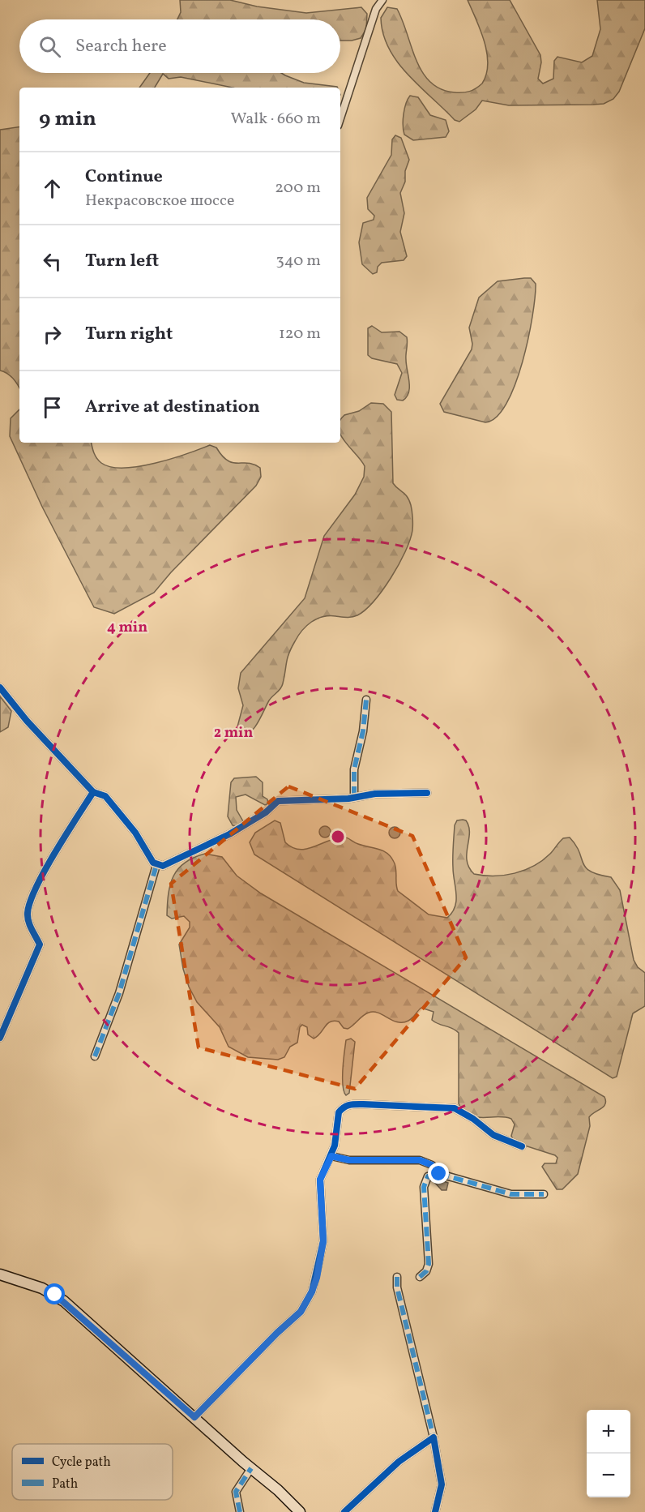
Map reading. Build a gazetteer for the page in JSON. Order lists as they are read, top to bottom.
{
  "legend": ["Cycle path", "Path"],
  "page": {
    "search": "Search here",
    "heading": ["9 min", "Walk · 660 m"],
    "list": [
      ["Continue", "Некрасовское шоссе", "200 m"],
      ["Turn left", "340 m"],
      ["Turn right", "120 m"],
      "Arrive at destination"
    ],
    "map_buttons": ["+", "−"]
  },
  "rings": ["4 min", "2 min"]
}
